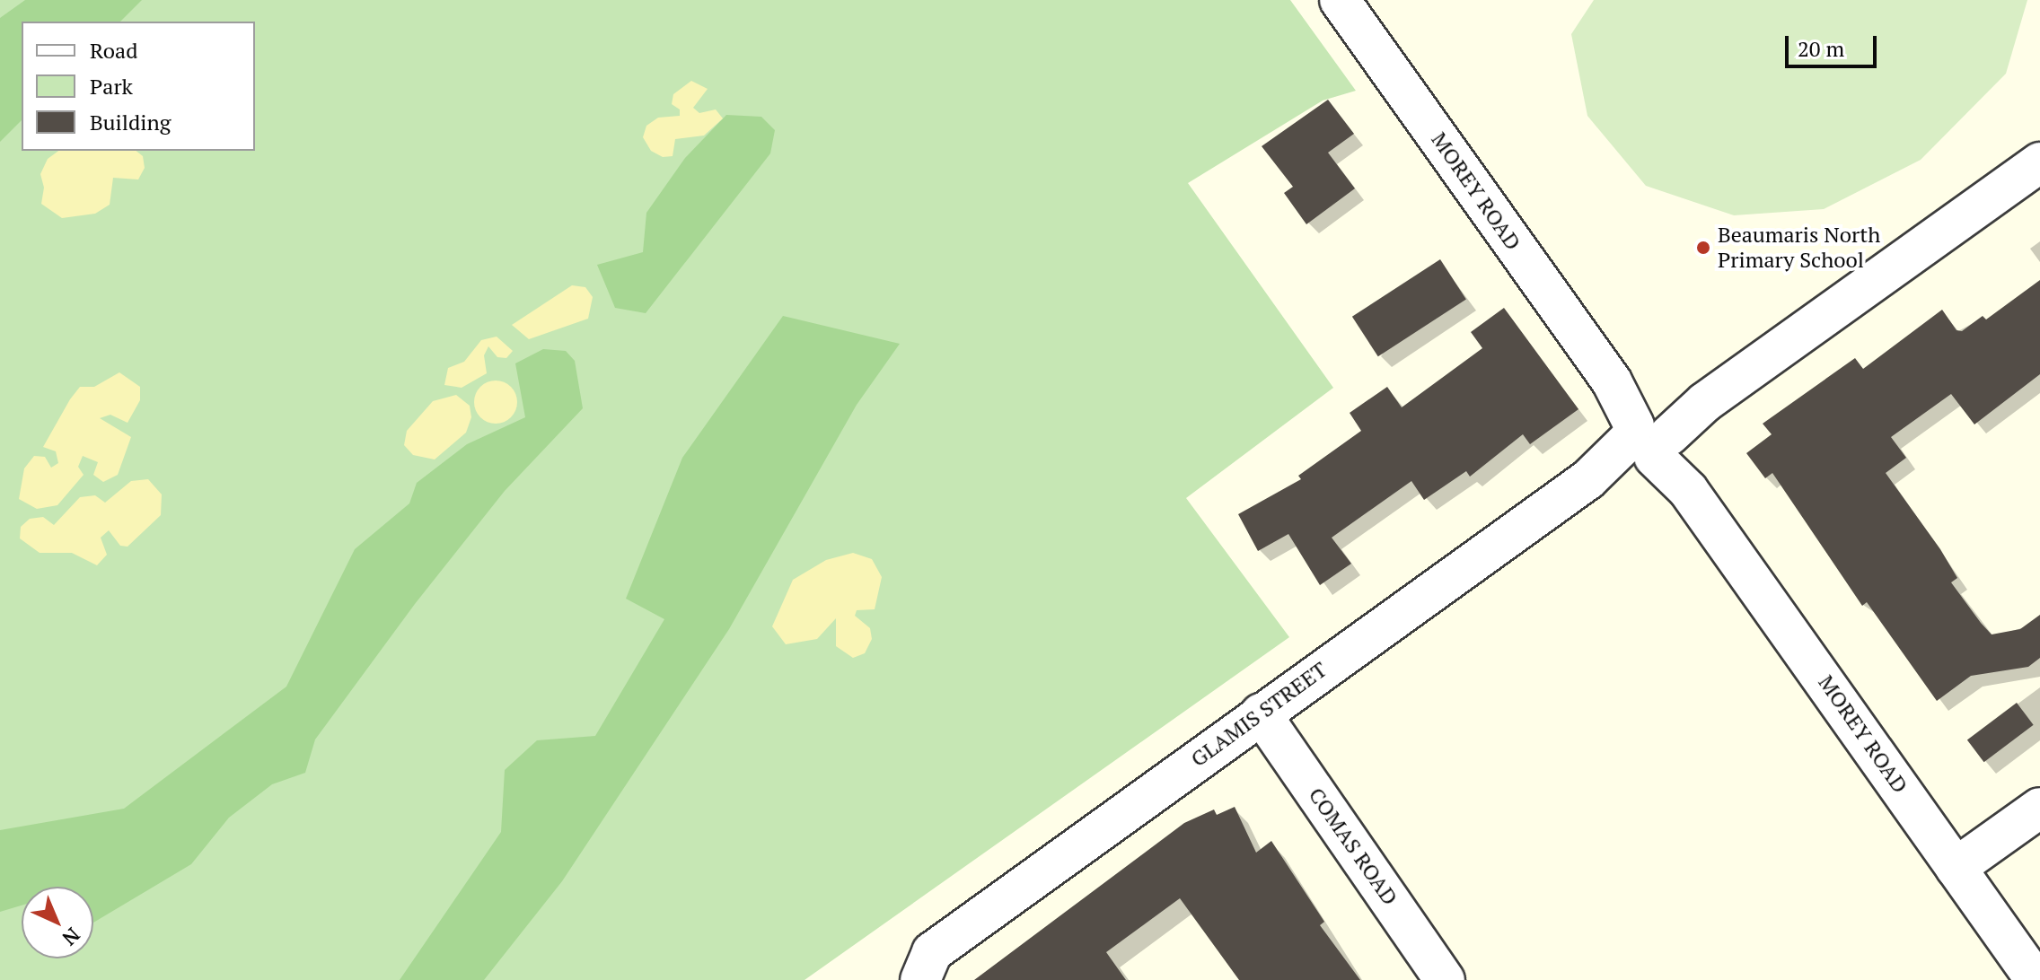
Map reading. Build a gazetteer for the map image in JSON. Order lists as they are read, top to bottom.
{
  "streets": {
    "street": ["MOREY ROAD", "GLAMIS STREET", "COMAS ROAD"]
  },
  "crossings": [
    ["MOREY ROAD", "GLAMIS STREET"],
    ["GLAMIS STREET", "COMAS ROAD"]
  ],
  "places": ["Beaumaris North Primary School"],
  "legend": ["Road", "Park", "Building"],
  "scale_bar": "20 m",
  "north": "bottom right"
}
